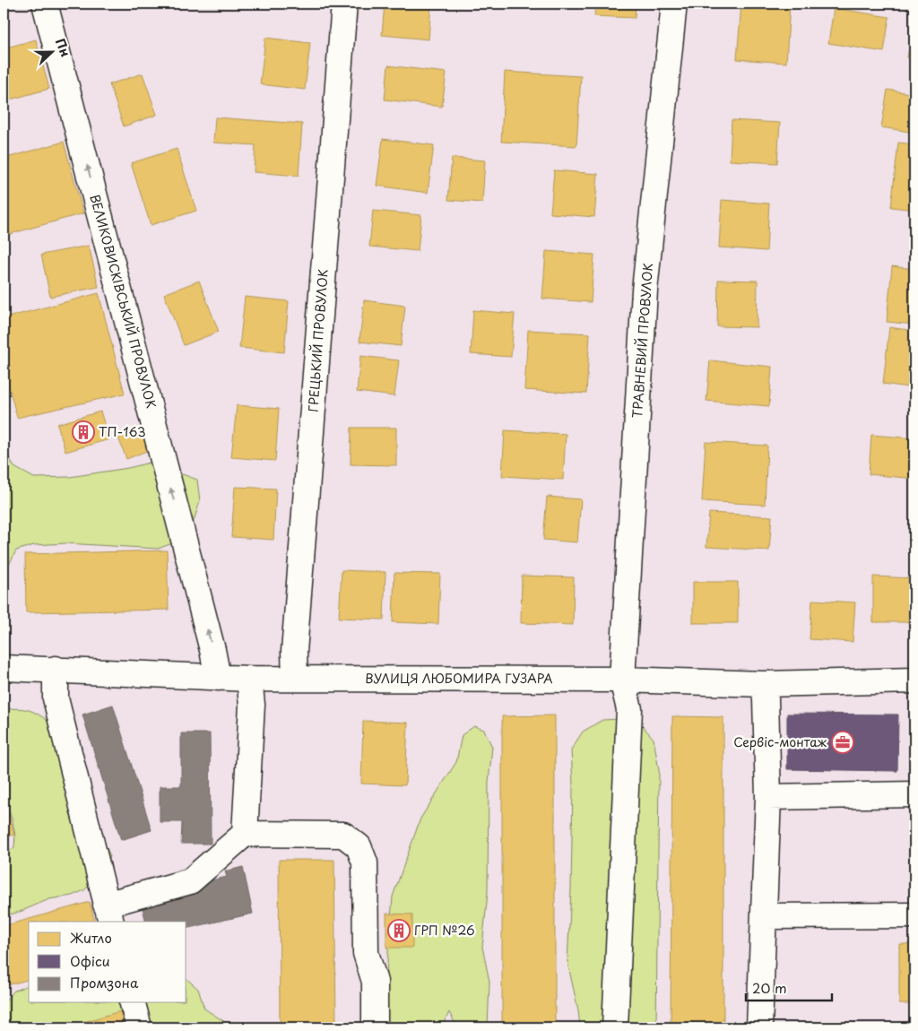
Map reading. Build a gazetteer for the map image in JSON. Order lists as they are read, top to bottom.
{
  "streets": {
    "street": [
      "ВЕЛИКОВИСКІВСЬКИЙ ПРОВУЛОК",
      "ГРЕЦЬКИЙ ПРОВУЛОК",
      "ТРАВНЕВИЙ ПРОВУЛОК",
      "ВУЛИЦЯ ЛЮБОМИРА ГУЗАРА"
    ]
  },
  "crossings": [
    ["ВЕЛИКОВИСКІВСЬКИЙ ПРОВУЛОК", "ВУЛИЦЯ ЛЮБОМИРА ГУЗАРА"],
    ["ГРЕЦЬКИЙ ПРОВУЛОК", "ВУЛИЦЯ ЛЮБОМИРА ГУЗАРА"],
    ["ТРАВНЕВИЙ ПРОВУЛОК", "ВУЛИЦЯ ЛЮБОМИРА ГУЗАРА"]
  ],
  "one_way": ["ВЕЛИКОВИСКІВСЬКИЙ ПРОВУЛОК"],
  "places": {
    "building": ["ТП-163", "ГРП №26"],
    "office": ["Сервіс-монтаж"]
  },
  "legend": ["Житло", "Офіси", "Промзона"],
  "scale_bar": "20 m",
  "north": "right"
}
